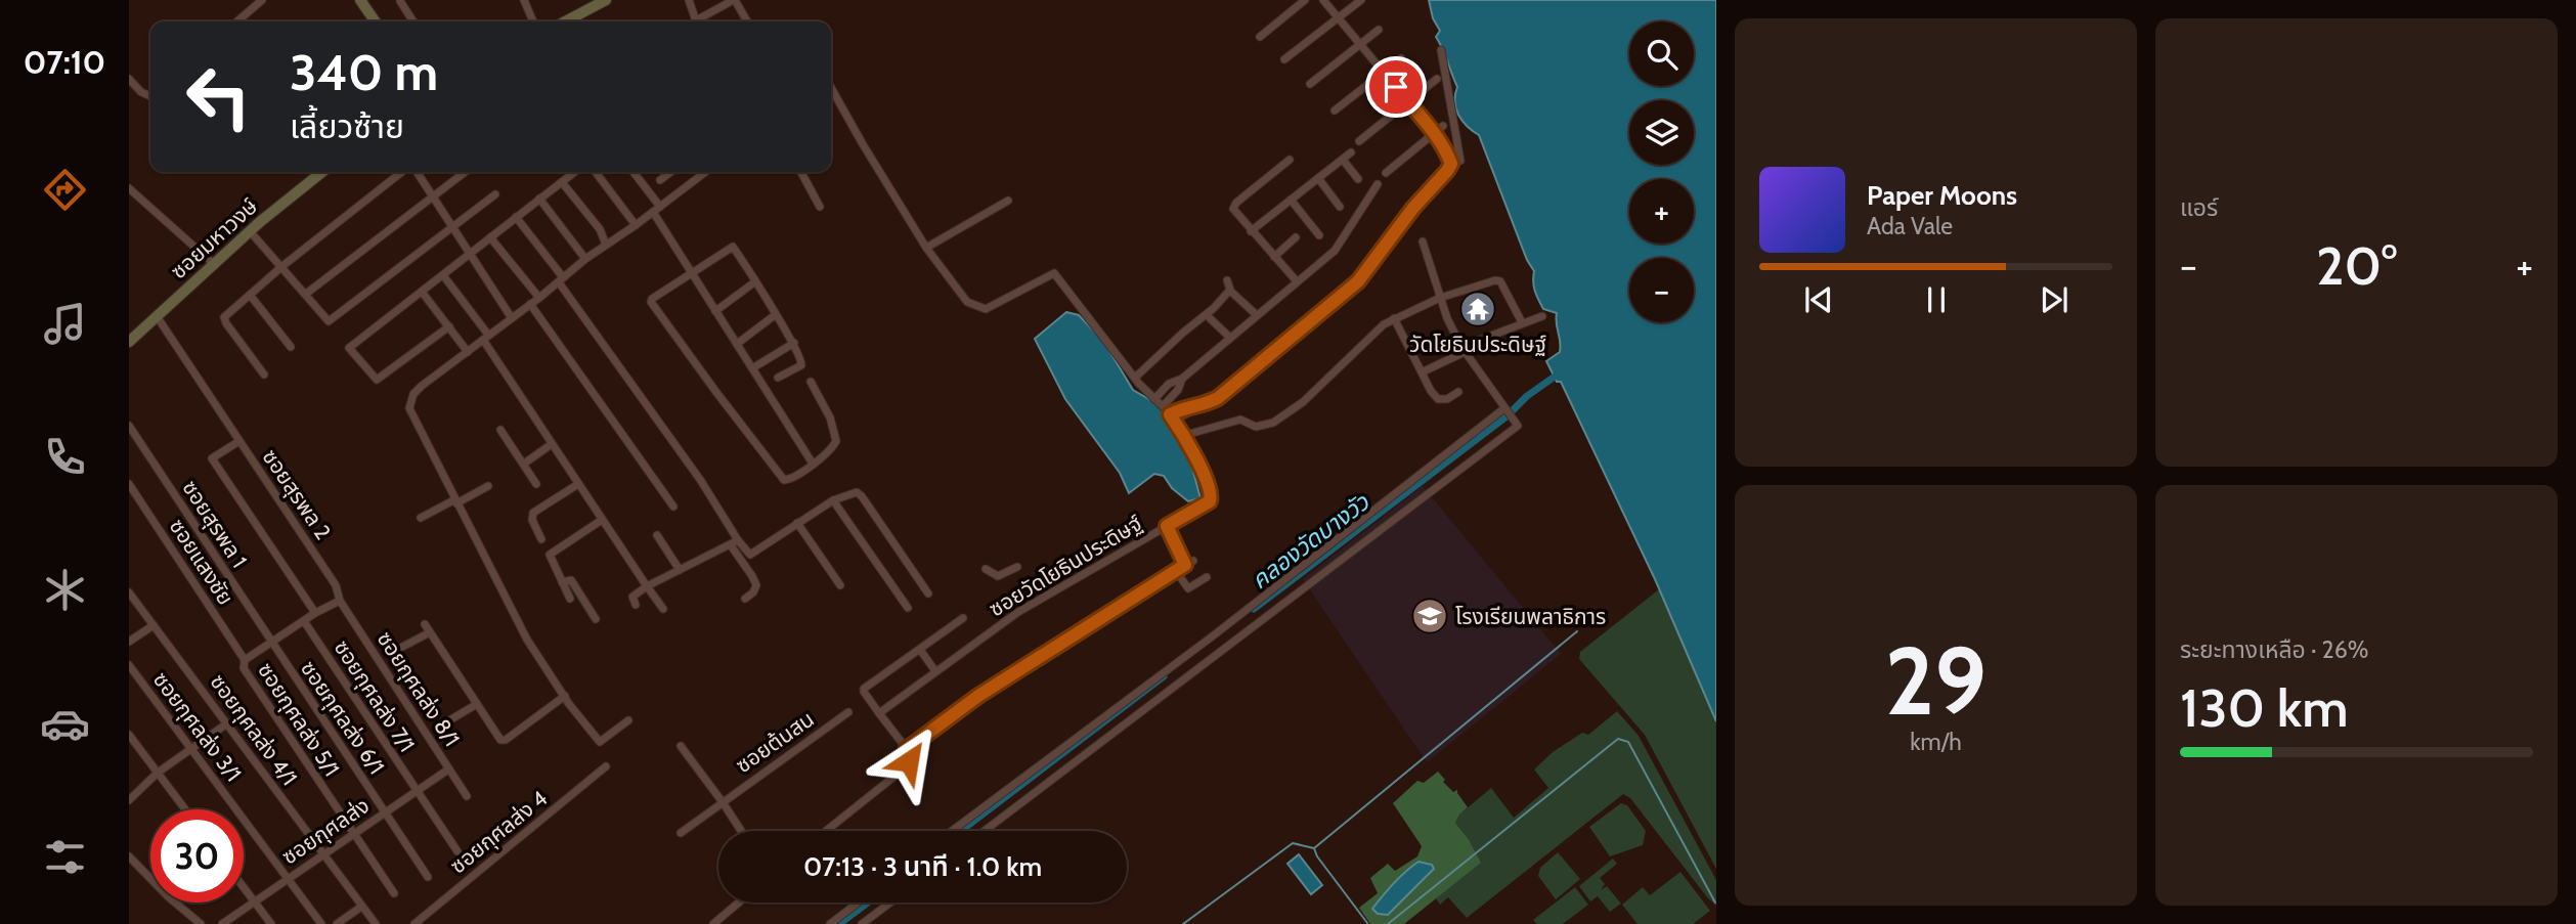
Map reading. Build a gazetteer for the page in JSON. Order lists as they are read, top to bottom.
{
  "streets": {
    "street": [
      "ซอยมหาวงษ์",
      "ซอยสุรพล 2",
      "ซอยสุรพล 1",
      "ซอยแสงชัย",
      "ซอยวัดโยธินประดิษฐ์",
      "ซอยกุศลส่ง 8/1",
      "ซอยกุศลส่ง 7/1",
      "ซอยกุศลส่ง 6/1",
      "ซอยกุศลส่ง 5/1",
      "ซอยกุศลส่ง 3/1",
      "ซอยกุศลส่ง 4/1",
      "ซอยต้นสน",
      "ซอยกุศลส่ง",
      "ซอยกุศลส่ง 4"
    ]
  },
  "crossings": [
    ["ซอยมหาวงษ์", "ซอยสุรพล 2"],
    ["ซอยสุรพล 2", "ซอยกุศลส่ง 8/1"],
    ["ซอยสุรพล 1", "ซอยกุศลส่ง 6/1"],
    ["ซอยแสงชัย", "ซอยกุศลส่ง 5/1"],
    ["ซอยกุศลส่ง 8/1", "ซอยกุศลส่ง"],
    ["ซอยกุศลส่ง 7/1", "ซอยกุศลส่ง"],
    ["ซอยกุศลส่ง 6/1", "ซอยกุศลส่ง"],
    ["ซอยกุศลส่ง 5/1", "ซอยกุศลส่ง"],
    ["ซอยกุศลส่ง 3/1", "ซอยกุศลส่ง"],
    ["ซอยกุศลส่ง 4/1", "ซอยกุศลส่ง"]
  ],
  "water": ["คลองวัดบางวัว"],
  "places": {
    "temple": ["วัดโยธินประดิษฐ์"],
    "school or university": ["โรงเรียนพลาธิการ"]
  },
  "page": {
    "tabs": "07:10",
    "tile": [
      "แอร์",
      ["29", "km/h"],
      ["ระยะทางเหลือ · 26%", "130 km"]
    ],
    "map_buttons": ["+", "−"],
    "turn": ["340 m", "เลี้ยวซ้าย"],
    "song": ["Paper Moons", "Ada Vale"],
    "heat": ["−", "20°", "+"],
    "limit": "30",
    "trip": "07:13 · 3 นาที · 1.0 km"
  }
}
